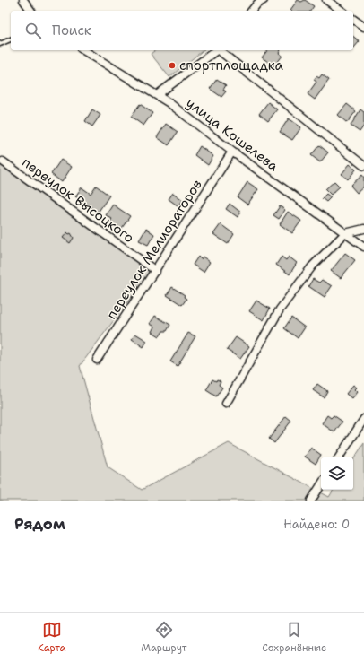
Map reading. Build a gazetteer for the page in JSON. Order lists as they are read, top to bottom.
{
  "streets": {
    "street": ["улица Кошелева", "переулок Высоцкого", "переулок Мелиораторов"]
  },
  "crossings": [
    ["улица Кошелева", "переулок Мелиораторов"],
    ["переулок Высоцкого", "переулок Мелиораторов"]
  ],
  "places": ["спортплощадка"],
  "page": {
    "search": "Поиск",
    "heading": ["Рядом", "Найдено: 0"],
    "nav": ["Карта", "Маршрут", "Сохранённые"]
  }
}
